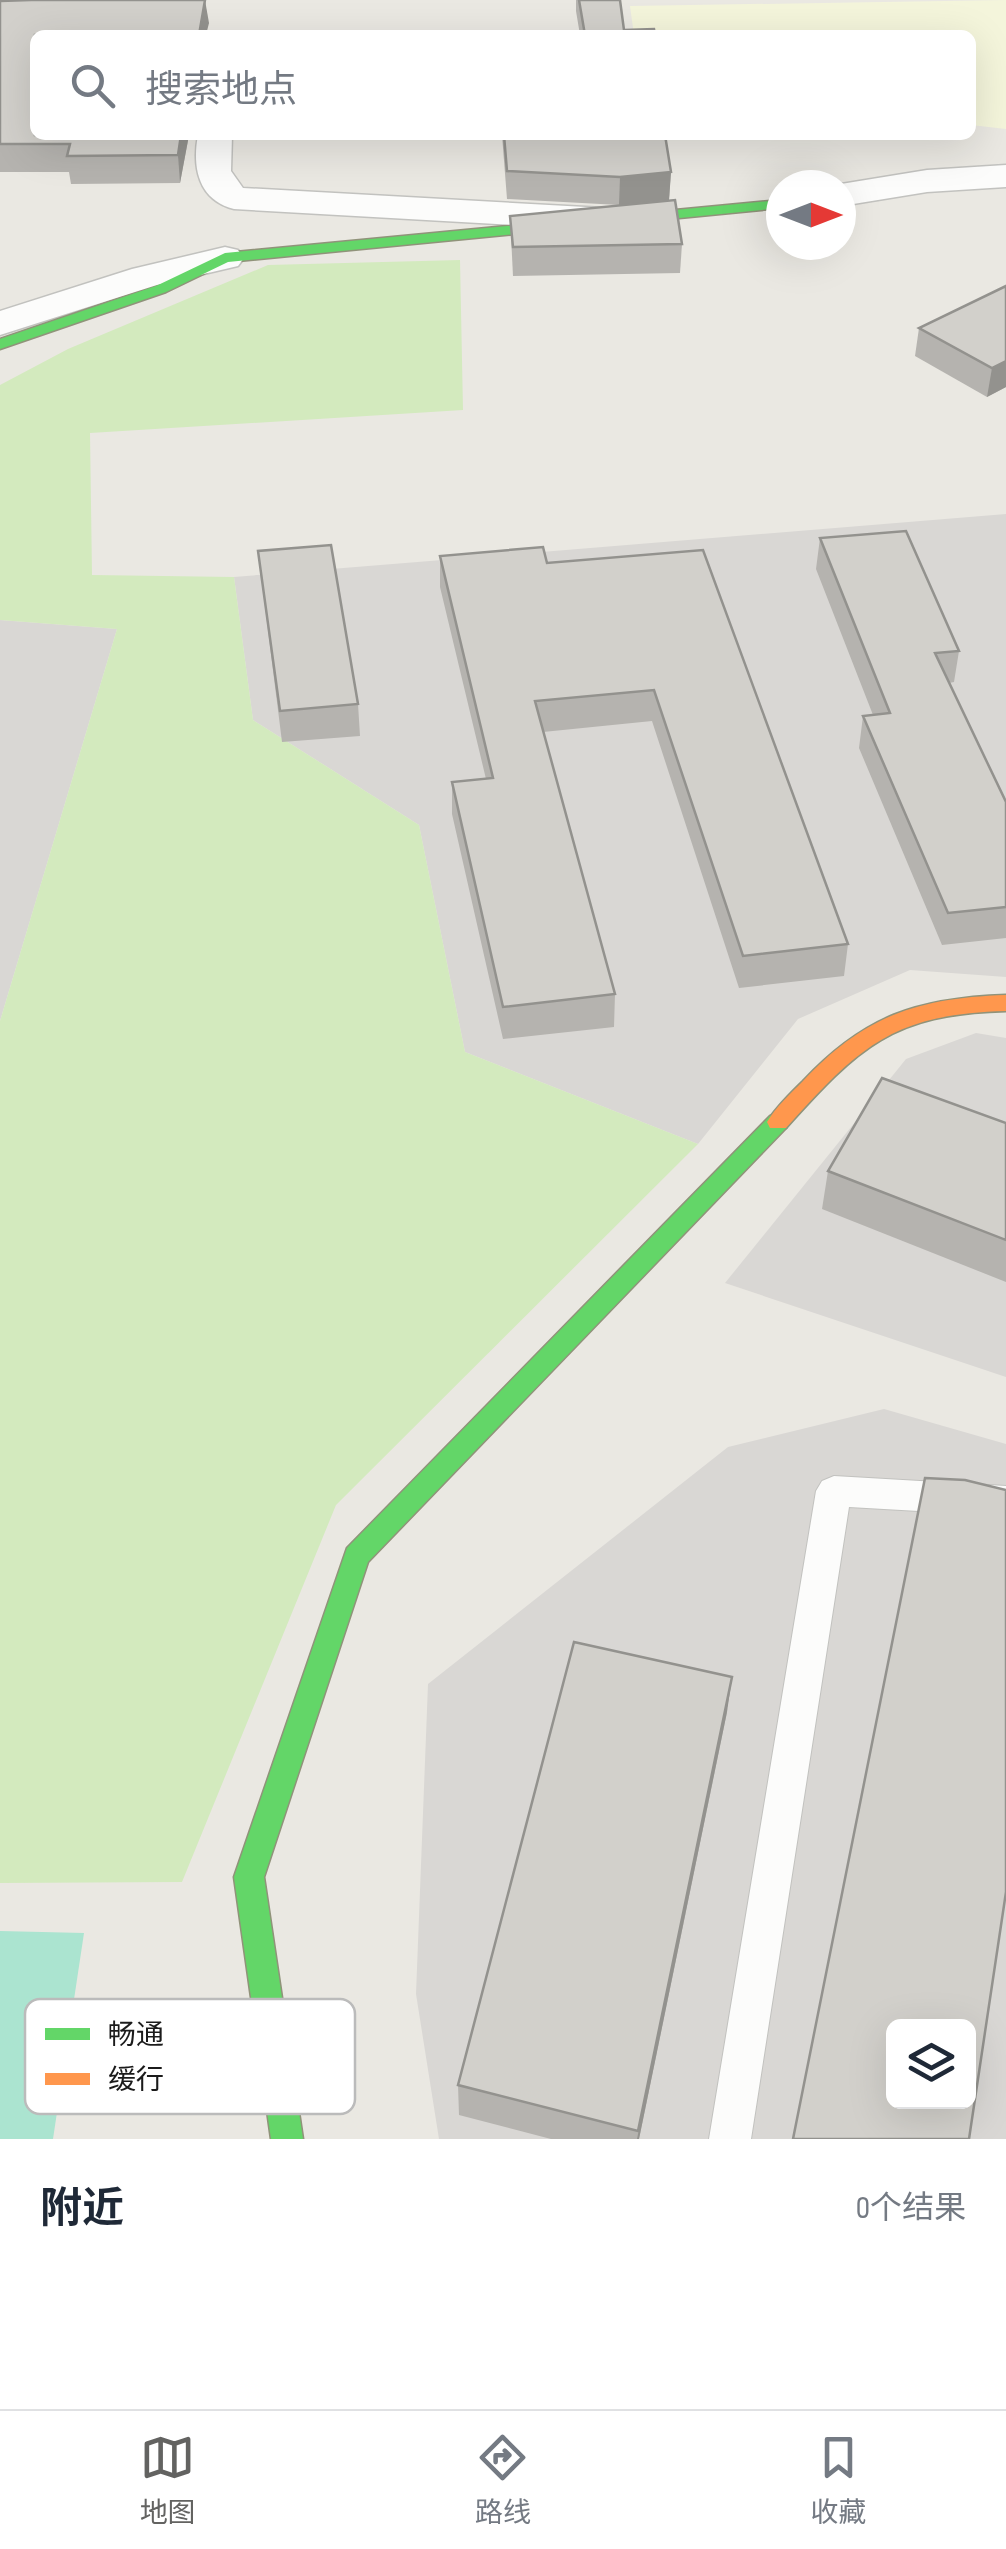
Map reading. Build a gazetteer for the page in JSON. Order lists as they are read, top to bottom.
{
  "legend": ["畅通", "缓行"],
  "north": "right",
  "page": {
    "search": "搜索地点",
    "heading": ["附近", "0个结果"],
    "nav": ["地图", "路线", "收藏"]
  }
}
